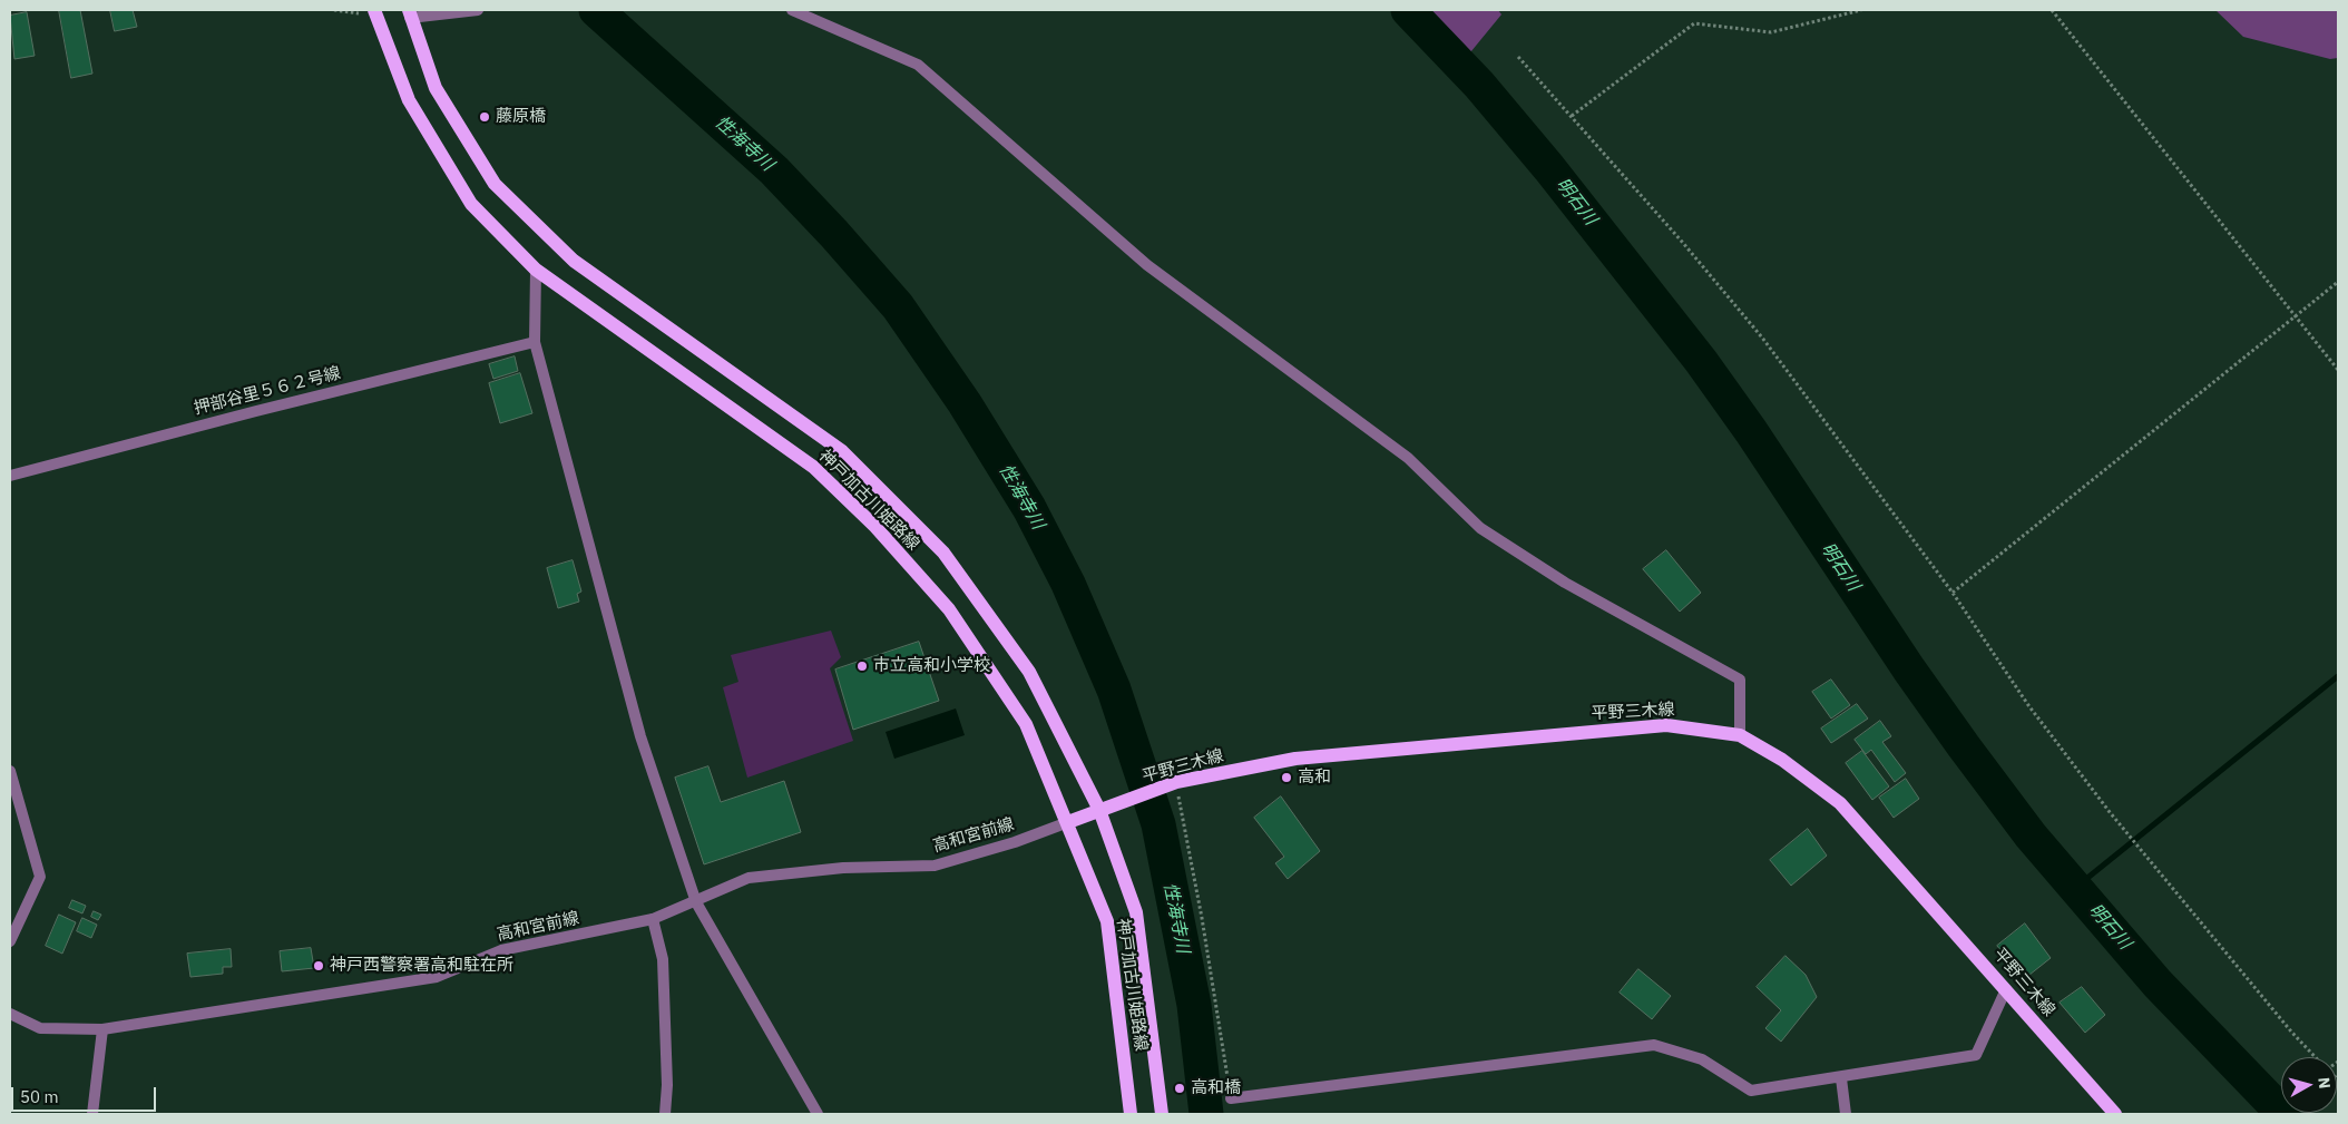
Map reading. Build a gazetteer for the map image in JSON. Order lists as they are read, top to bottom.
{
  "streets": {
    "main road": ["神戸加古川姫路線", "平野三木線"],
    "street": ["押部谷里５６２号線", "高和宮前線"]
  },
  "crossings": [
    ["神戸加古川姫路線", "平野三木線"],
    ["神戸加古川姫路線", "高和宮前線"],
    ["平野三木線", "高和宮前線"]
  ],
  "water": ["性海寺川", "明石川"],
  "places": [
    "藤原橋",
    "市立高和小学校",
    "高和",
    "神戸西警察署高和駐在所",
    "高和橋"
  ],
  "scale_bar": "50 m",
  "north": "right"
}
